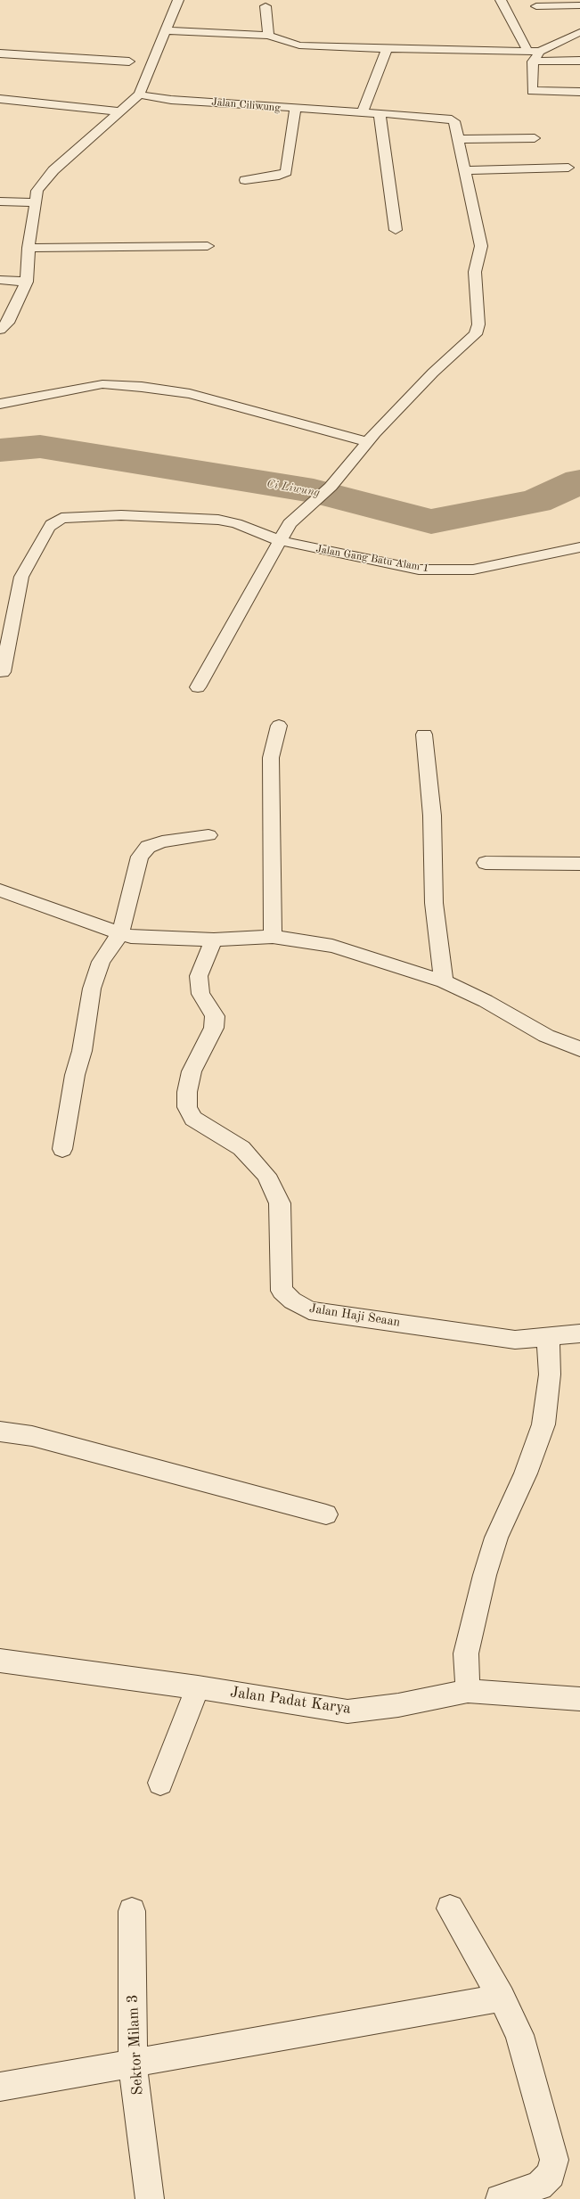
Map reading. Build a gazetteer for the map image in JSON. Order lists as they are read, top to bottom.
{
  "streets": {
    "street": [
      "Jalan Ciliwung",
      "Jalan Gang Batu Alam 1",
      "Jalan Haji Seaan",
      "Jalan Padat Karya",
      "Sektor Milam 3"
    ]
  },
  "water": ["Ci Liwung"]
}
